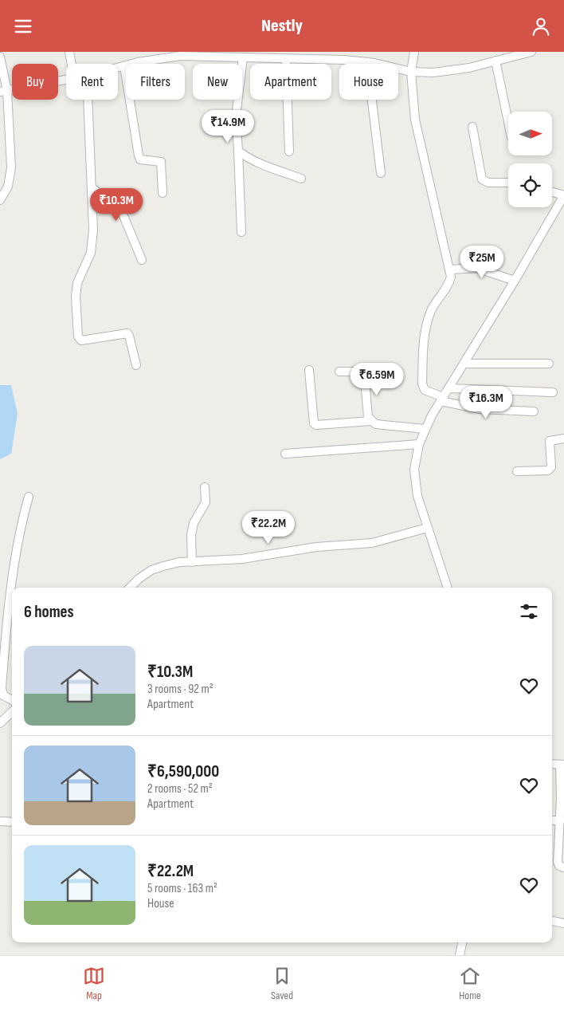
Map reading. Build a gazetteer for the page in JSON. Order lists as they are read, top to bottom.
{
  "north": "right",
  "page": {
    "header": "Nestly",
    "chip": [
      "Buy",
      "Rent",
      "Filters",
      "New",
      "Apartment",
      "House"
    ],
    "price": [
      "₹14.9M",
      "₹10.3M",
      "₹25M",
      "₹6.59M",
      "₹16.3M",
      "₹22.2M"
    ],
    "heading": "6 homes",
    "list": [
      {
        "name": "₹10.3M",
        "note": "3 rooms · 92 m² · Apartment"
      },
      {
        "name": "₹6,590,000",
        "note": "2 rooms · 52 m² · Apartment"
      },
      {
        "name": "₹22.2M",
        "note": "5 rooms · 163 m² · House"
      }
    ],
    "tabs": ["Map", "Saved", "Home"]
  }
}
